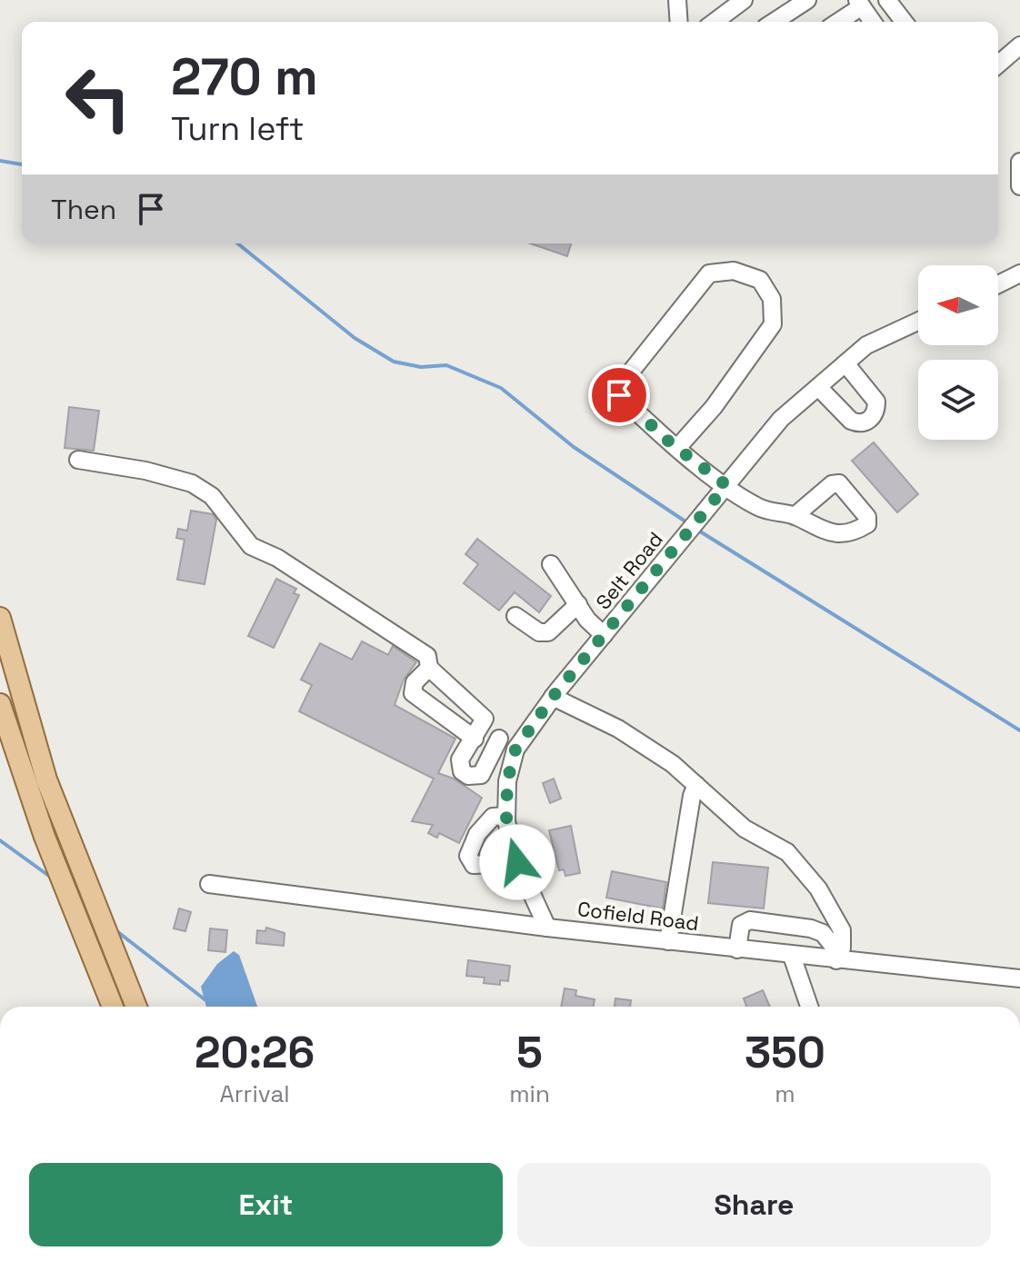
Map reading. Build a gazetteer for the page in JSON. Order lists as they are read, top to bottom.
{
  "streets": {
    "street": ["Selt Road", "Cofield Road"]
  },
  "crossings": [
    ["Selt Road", "Cofield Road"]
  ],
  "north": "left",
  "page": {
    "turn": ["270 m", "Turn left"],
    "then": "Then",
    "eta": [
      "20:26",
      "Arrival",
      "5",
      "min",
      "350",
      "m"
    ],
    "buttons": ["Exit", "Share"]
  }
}
